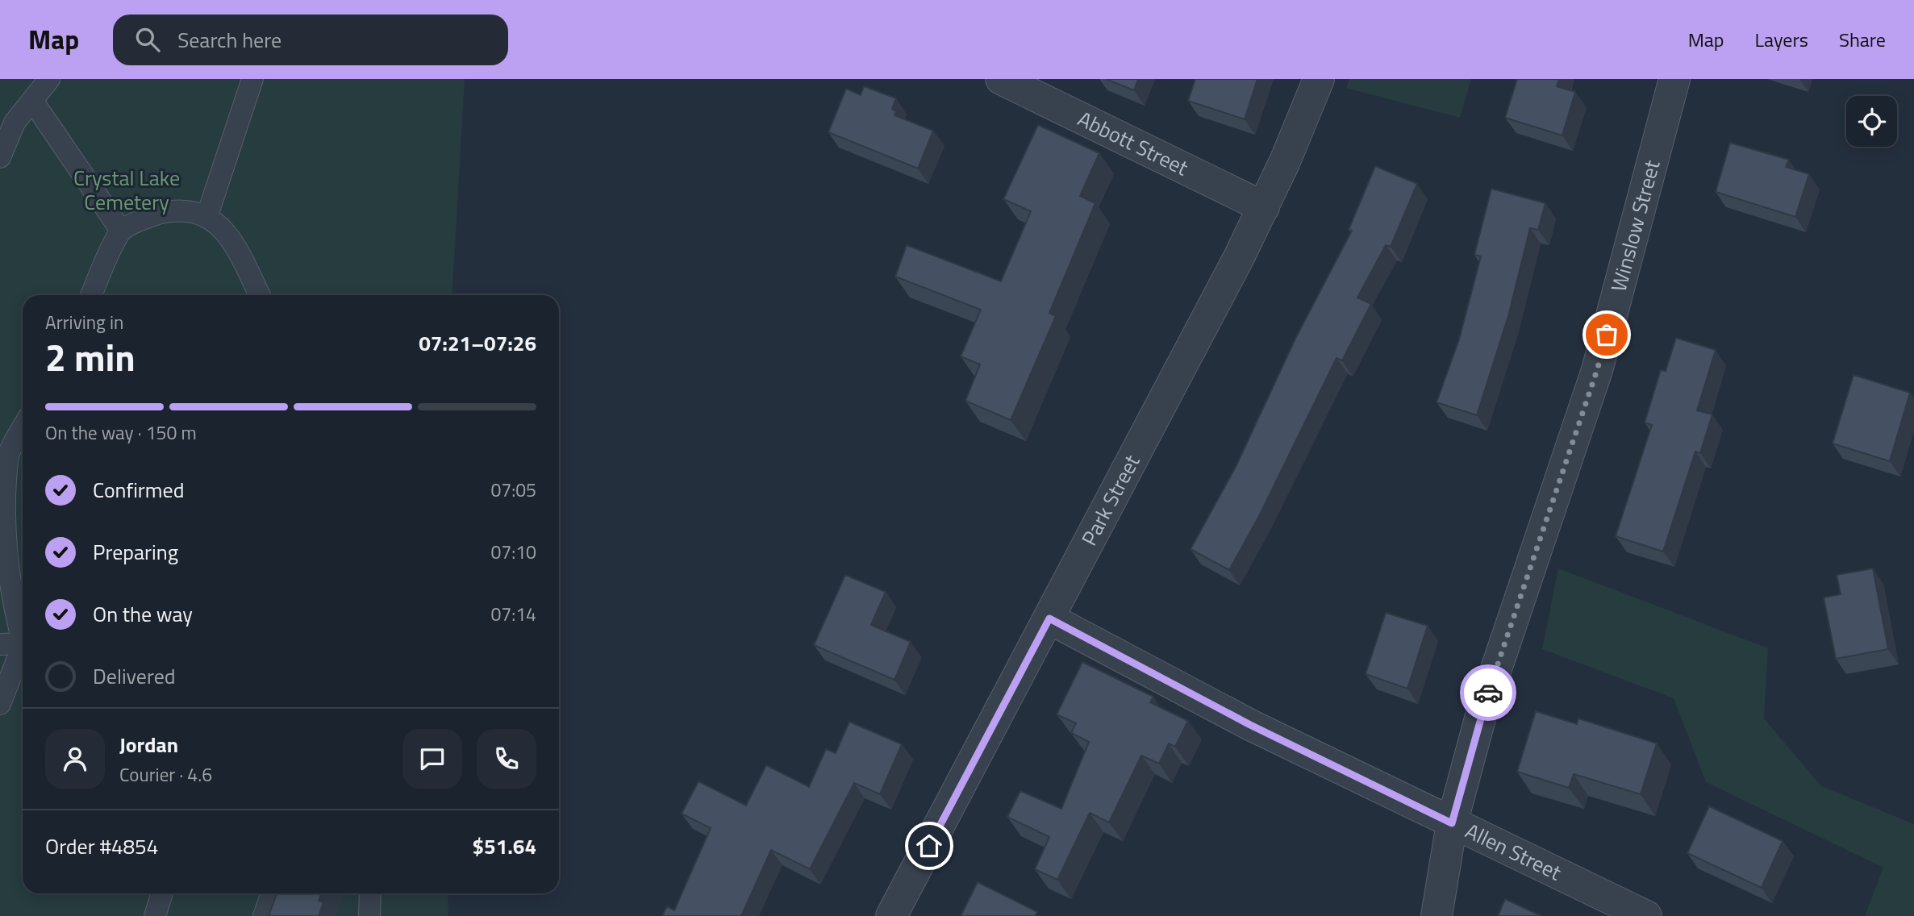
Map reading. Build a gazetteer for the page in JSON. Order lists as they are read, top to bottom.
{
  "streets": {
    "street": [
      "Abbott Street",
      "Winslow Street",
      "Park Street",
      "Allen Street"
    ]
  },
  "crossings": [
    ["Abbott Street", "Park Street"],
    ["Winslow Street", "Allen Street"],
    ["Park Street", "Allen Street"]
  ],
  "parks": ["Crystal Lake Cemetery"],
  "page": {
    "header": "Map",
    "search": "Search here",
    "nav": ["Map", "Layers", "Share"],
    "heading": ["2 min", "Arriving in", "07:21–07:26"],
    "panel": [
      "Jordan",
      "Courier · 4.6",
      "Order #4854",
      "$51.64"
    ],
    "bar": "On the way · 150 m",
    "list": [
      ["Confirmed", "07:05"],
      ["Preparing", "07:10"],
      ["On the way", "07:14"],
      "Delivered"
    ]
  }
}
